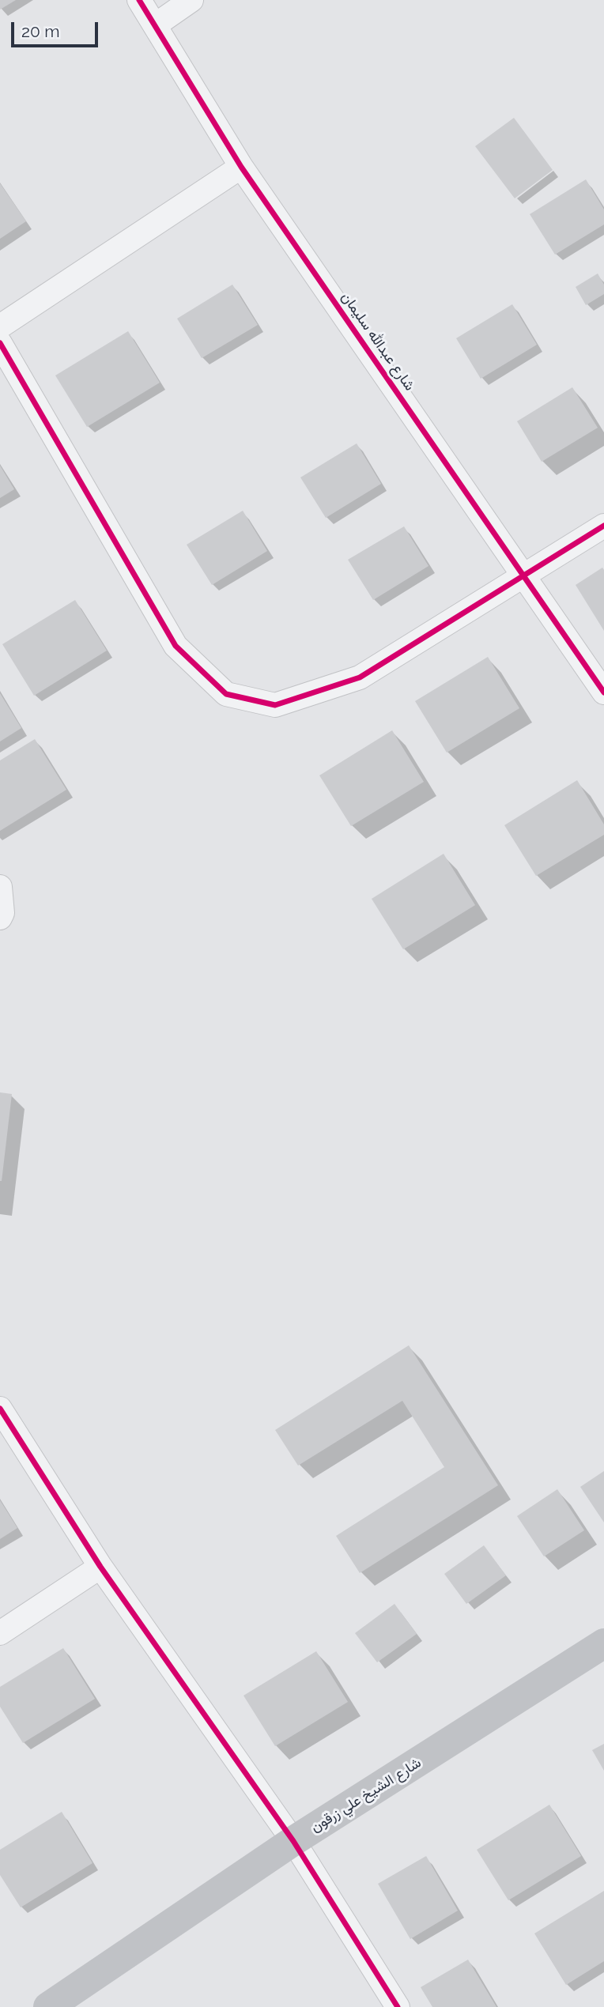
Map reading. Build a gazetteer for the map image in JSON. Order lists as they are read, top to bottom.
{
  "streets": {
    "main road": ["شارع الشيخ علي زرقون"],
    "street": ["شارع عبدالله سليمان"]
  },
  "scale_bar": "20 m"
}
